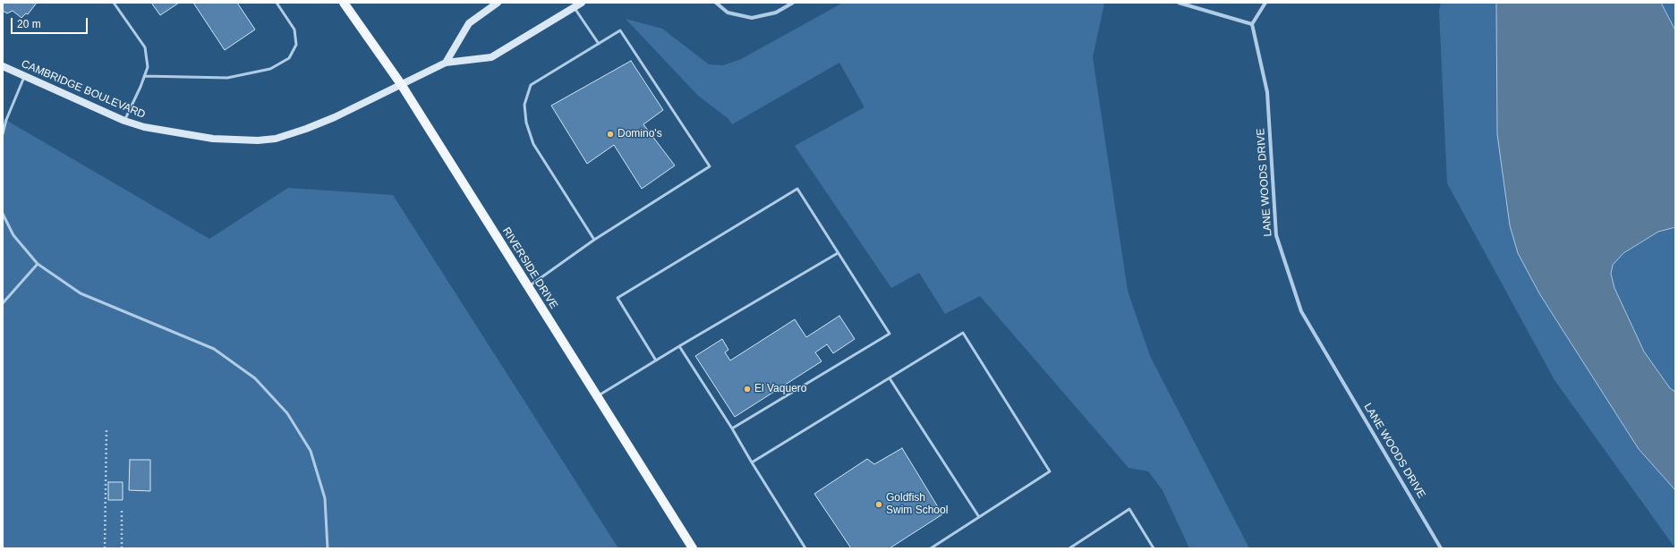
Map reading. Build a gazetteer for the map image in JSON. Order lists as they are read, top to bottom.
{
  "streets": {
    "main road": ["RIVERSIDE DRIVE"],
    "street": ["CAMBRIDGE BOULEVARD", "LANE WOODS DRIVE"]
  },
  "crossings": [
    ["CAMBRIDGE BOULEVARD", "RIVERSIDE DRIVE"]
  ],
  "places": ["Domino's", "El Vaquero", "Goldfish Swim School"],
  "scale_bar": "20 m"
}
